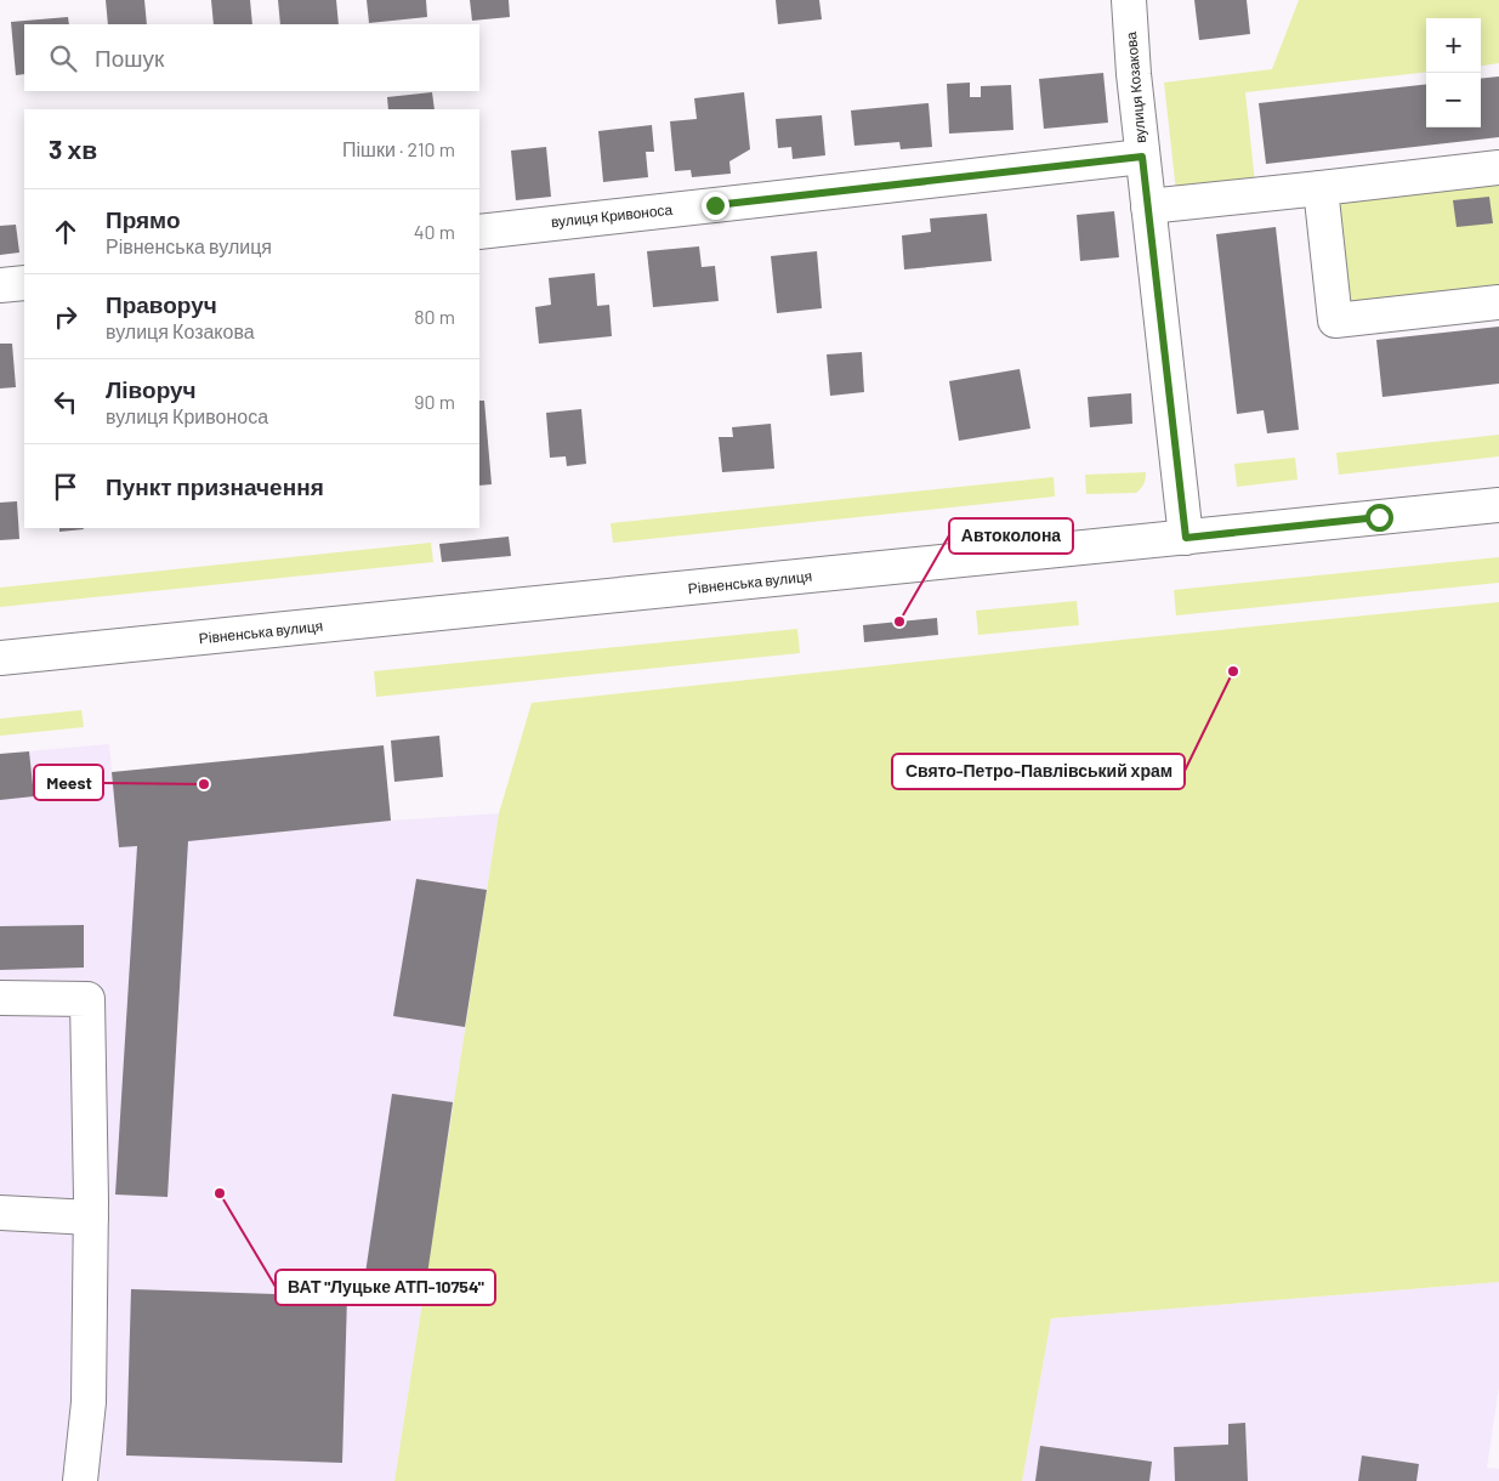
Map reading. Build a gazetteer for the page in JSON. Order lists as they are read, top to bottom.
{
  "streets": {
    "main road": ["вулиця Козакова", "вулиця Кривоноса", "Рівненська вулиця"]
  },
  "crossings": [
    ["вулиця Козакова", "вулиця Кривоноса"],
    ["вулиця Козакова", "Рівненська вулиця"]
  ],
  "places": [
    "Автоколона",
    "Свято-Петро-Павлівський храм",
    "Meest",
    "ВАТ \"Луцьке АТП-10754\""
  ],
  "page": {
    "map_buttons": ["+", "−"],
    "search": "Пошук",
    "heading": ["3 хв", "Пішки · 210 m"],
    "list": [
      ["Прямо", "Рівненська вулиця", "40 m"],
      ["Праворуч", "вулиця Козакова", "80 m"],
      ["Ліворуч", "вулиця Кривоноса", "90 m"],
      "Пункт призначення"
    ]
  }
}
